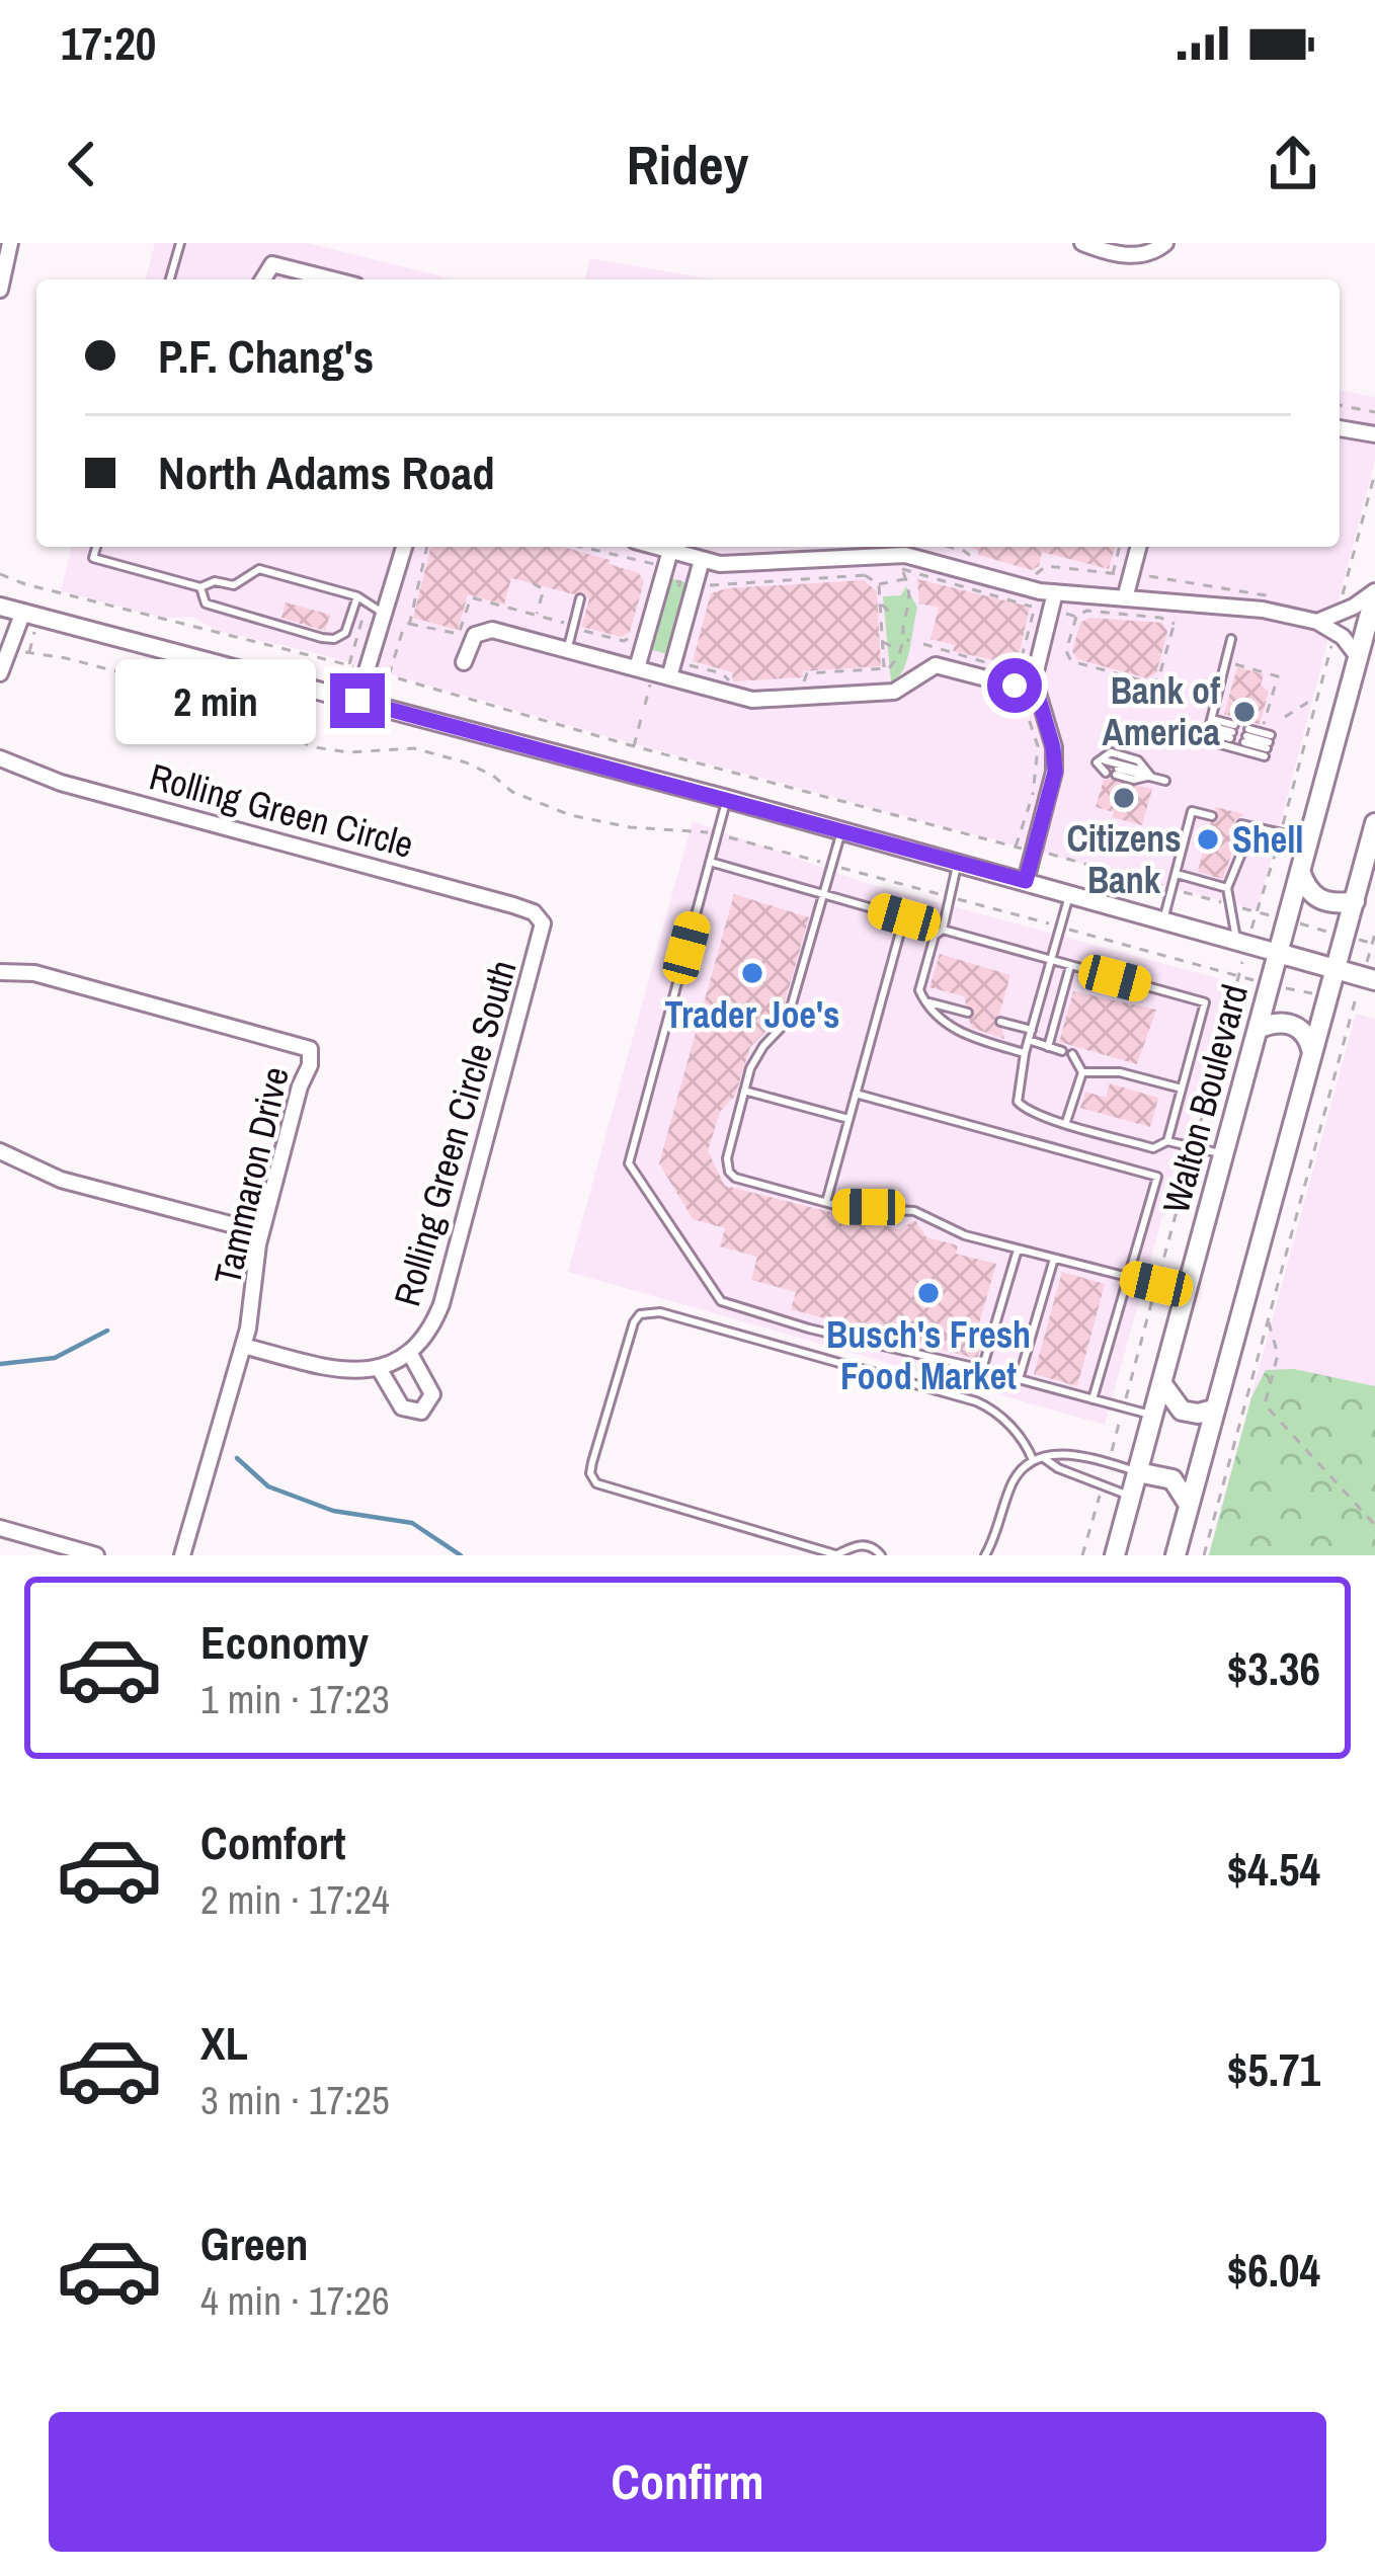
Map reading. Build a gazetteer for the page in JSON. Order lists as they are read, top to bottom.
{
  "streets": {
    "main road": ["Walton Boulevard"],
    "street": ["Rolling Green Circle", "Rolling Green Circle South", "Tammaron Drive"]
  },
  "crossings": [
    ["Rolling Green Circle", "Rolling Green Circle South"]
  ],
  "places": [
    "Bank of America",
    "Citizens Bank",
    "Shell",
    "Trader Joe's",
    "Busch's Fresh Food Market"
  ],
  "page": {
    "status": "17:20",
    "header": "Ridey",
    "banner": ["P.F. Chang's", "North Adams Road"],
    "bubble": "2 min",
    "list": [
      {
        "name": "Economy",
        "note": "1 min · 17:23",
        "value": "$3.36"
      },
      {
        "name": "Comfort",
        "note": "2 min · 17:24",
        "value": "$4.54"
      },
      {
        "name": "XL",
        "note": "3 min · 17:25",
        "value": "$5.71"
      },
      {
        "name": "Green",
        "note": "4 min · 17:26",
        "value": "$6.04"
      }
    ],
    "buttons": "Confirm"
  }
}
